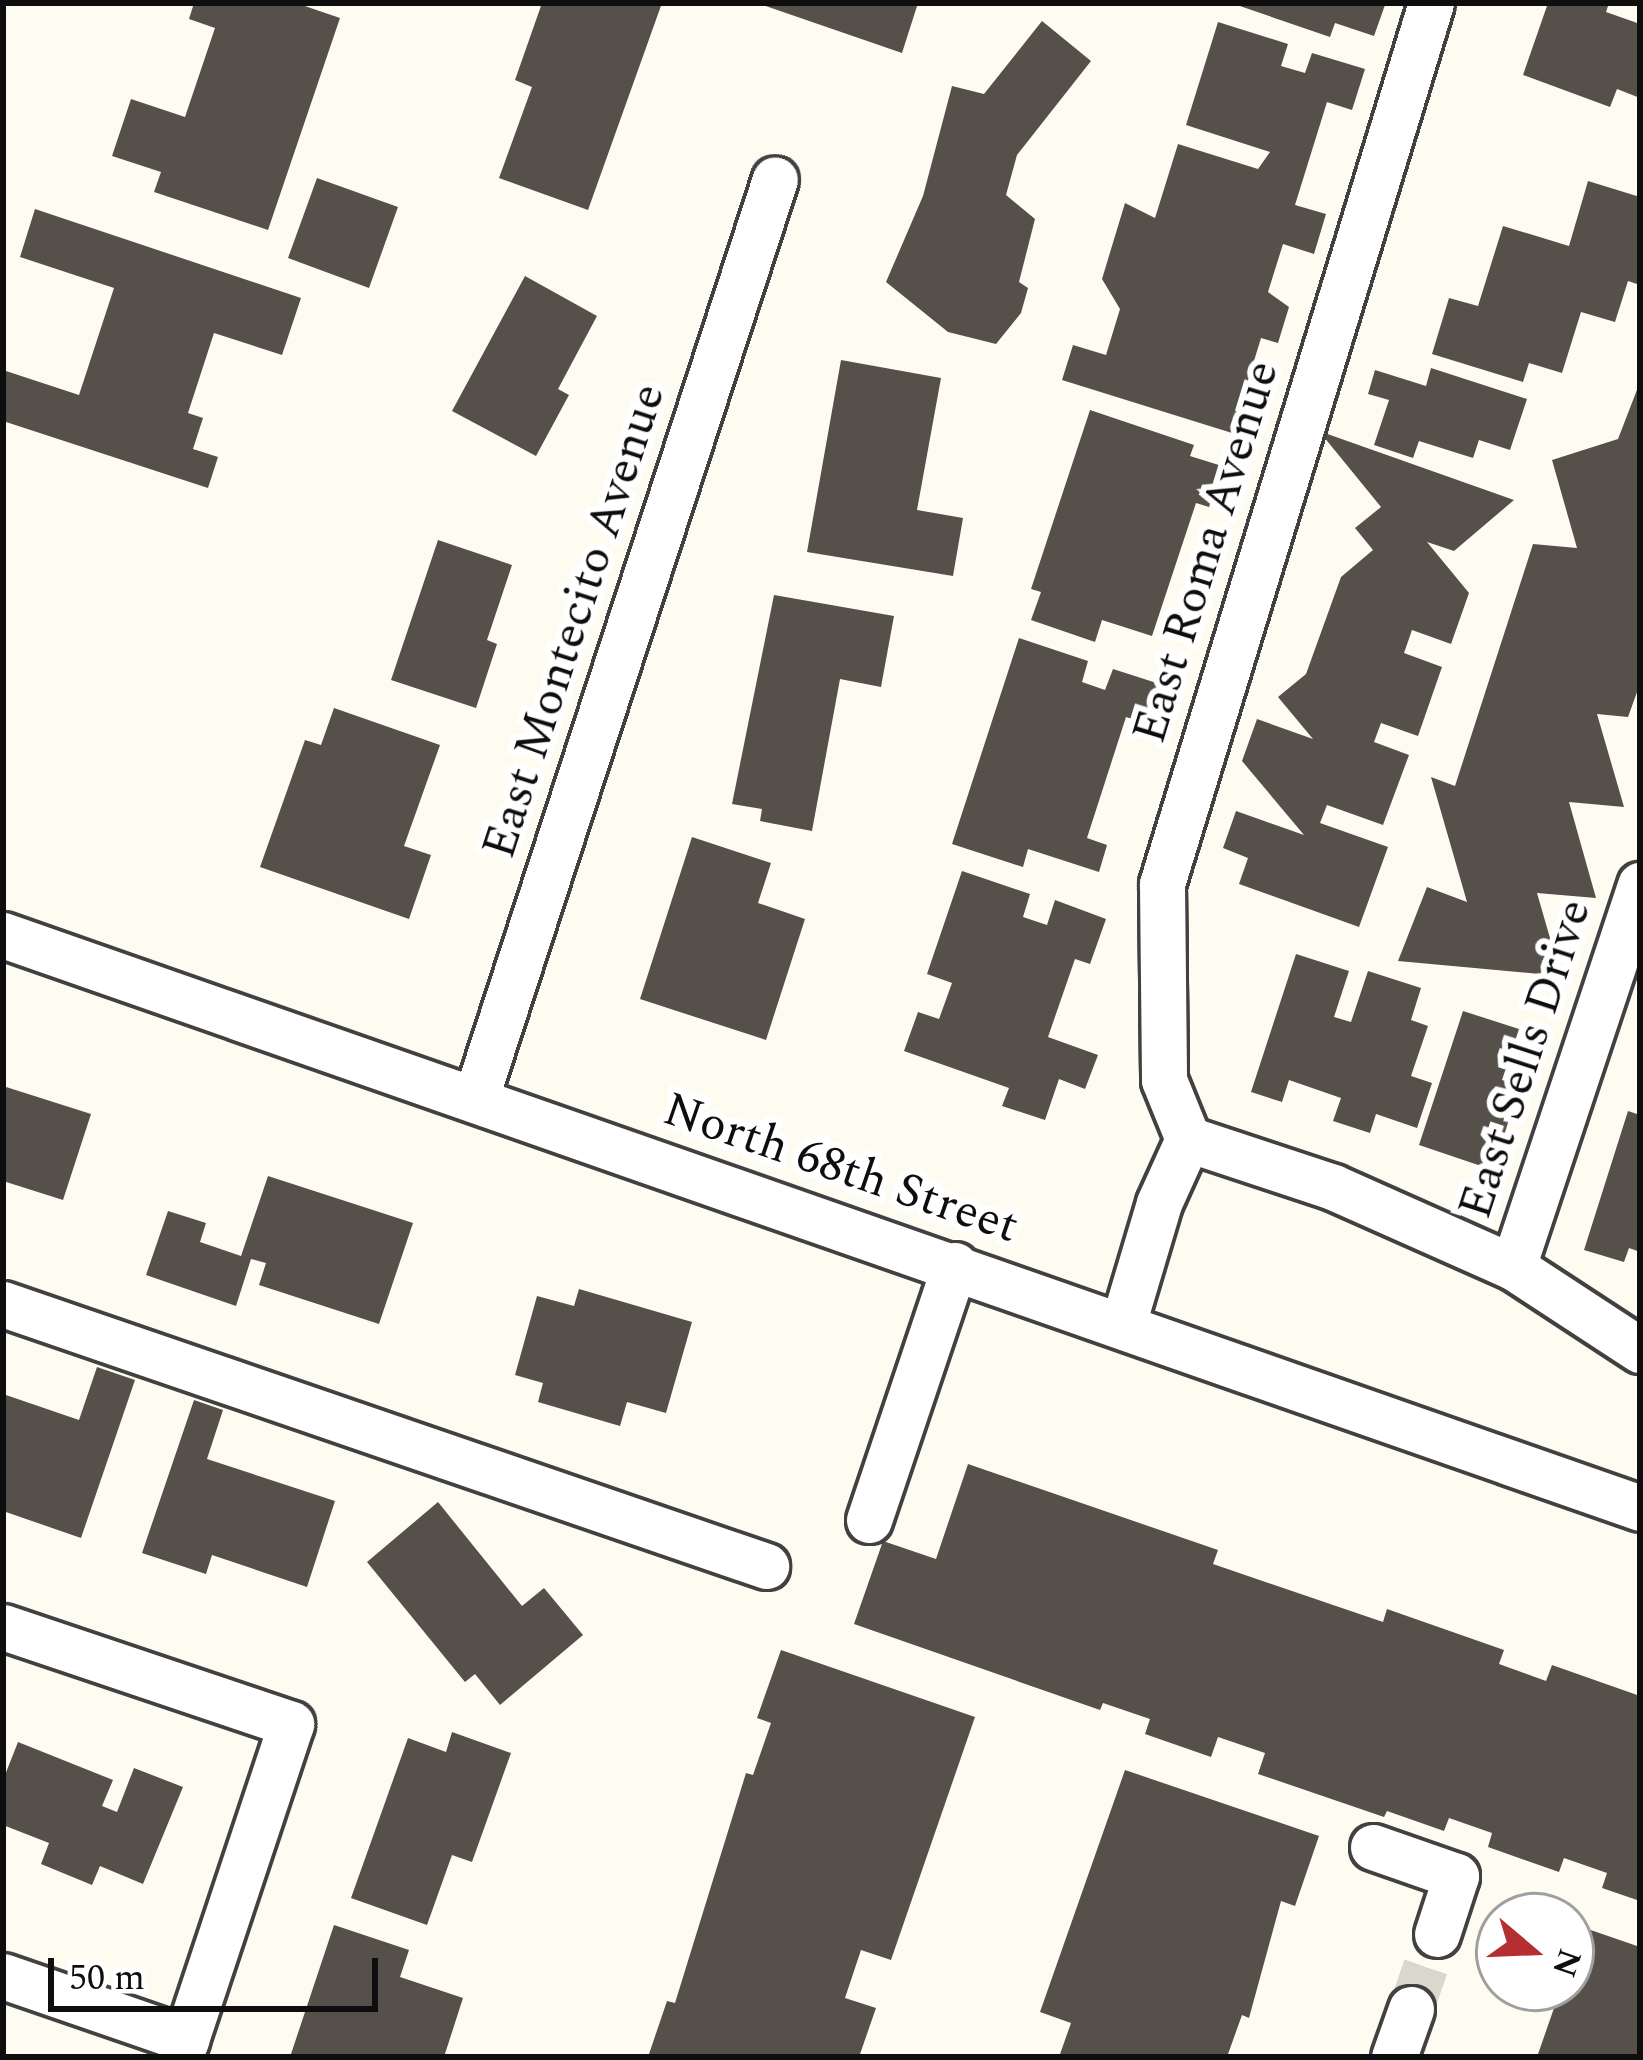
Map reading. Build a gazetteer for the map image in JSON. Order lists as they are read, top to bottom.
{
  "streets": {
    "street": [
      "East Roma Avenue",
      "East Montecito Avenue",
      "East Sells Drive",
      "North 68th Street"
    ]
  },
  "crossings": [
    ["East Montecito Avenue", "North 68th Street"]
  ],
  "scale_bar": "50 m",
  "north": "right"
}
